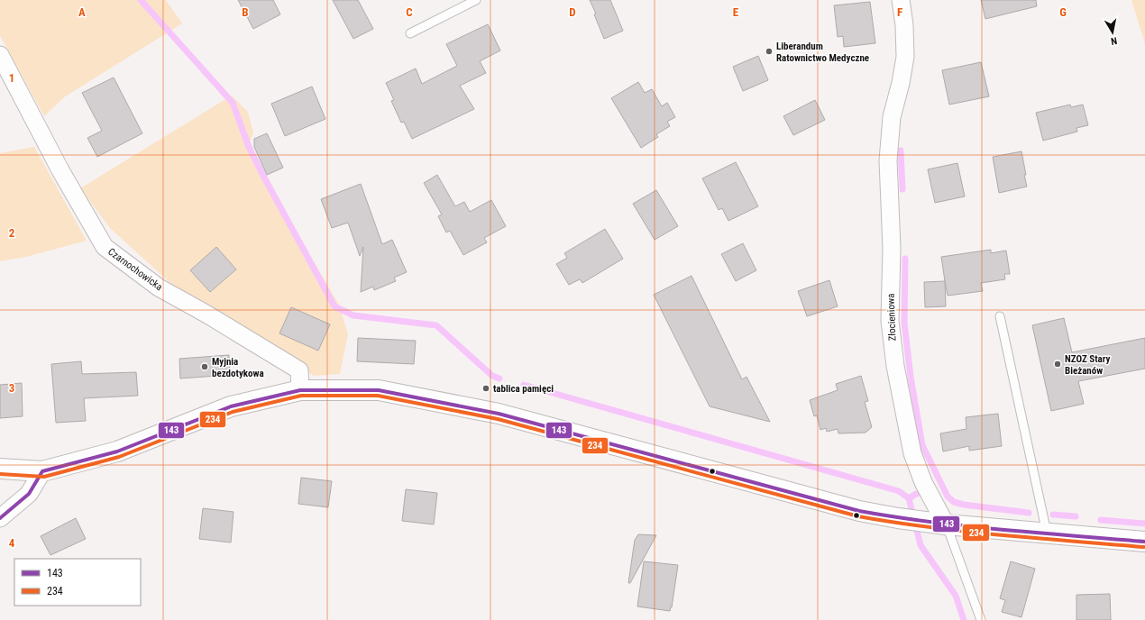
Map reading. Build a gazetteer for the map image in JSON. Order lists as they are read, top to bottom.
{
  "streets": {
    "street": ["Czarnochowicka", "Złocieniowa"]
  },
  "places": [
    "Liberandum Ratownictwo Medyczne",
    "NZOZ Stary Bieżanów",
    "Myjnia bezdotykowa",
    "tablica pamięci"
  ],
  "lines": ["transit line 143", "transit line 234"],
  "legend": ["143", "234"],
  "north": "bottom",
  "grid": {
    "columns": [
      "A",
      "B",
      "C",
      "D",
      "E",
      "F",
      "G"
    ],
    "rows": [
      "1",
      "2",
      "3",
      "4"
    ]
  }
}
